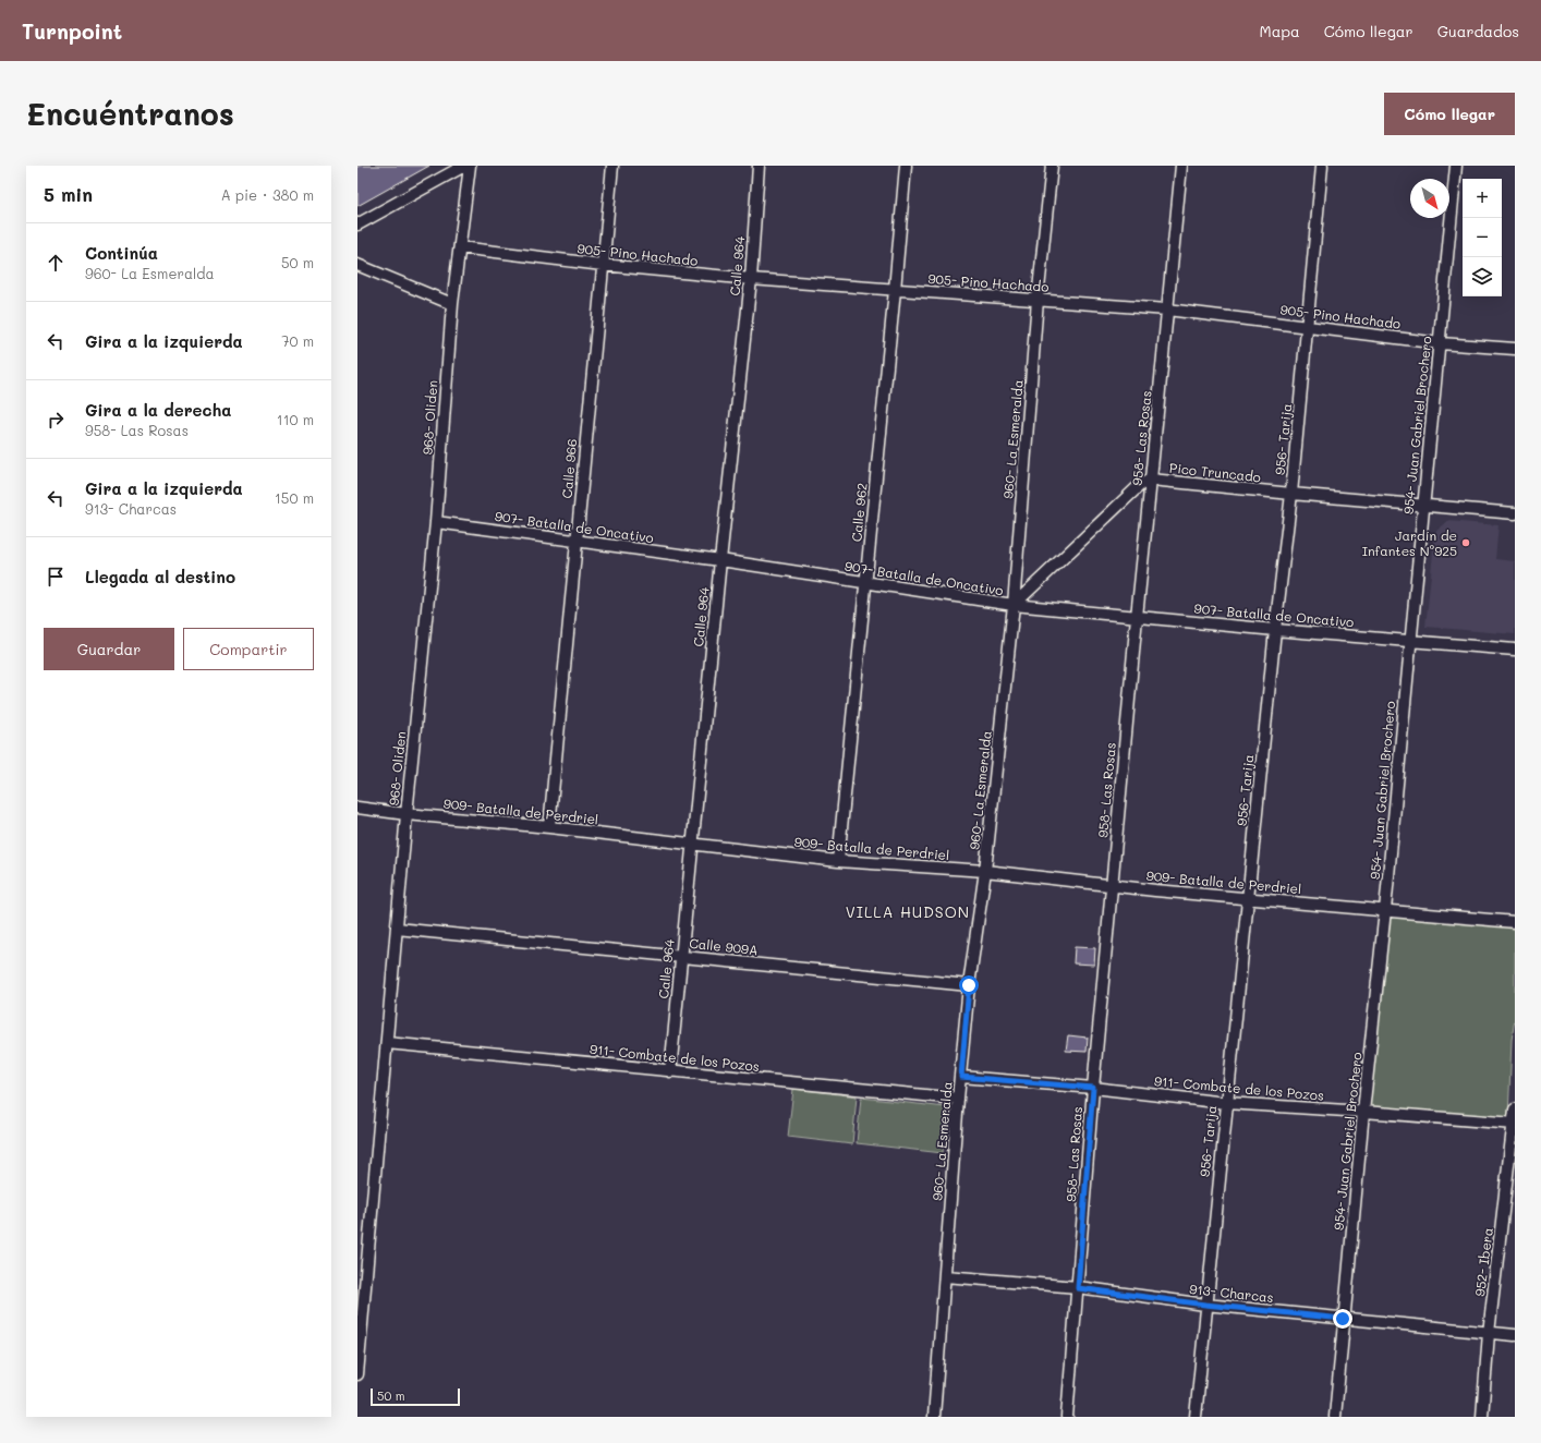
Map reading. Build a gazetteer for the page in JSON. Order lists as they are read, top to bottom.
{
  "streets": {
    "street": [
      "905- Pino Hachado",
      "Calle 964",
      "968- Oliden",
      "954- Juan Gabriel Brochero",
      "958- Las Rosas",
      "960- La Esmeralda",
      "956- Tarija",
      "Calle 966",
      "Pico Truncado",
      "Calle 962",
      "907- Batalla de Oncativo",
      "909- Batalla de Perdriel",
      "Calle 909A",
      "911- Combate de los Pozos",
      "952- Ibera",
      "913- Charcas"
    ]
  },
  "crossings": [
    ["905- Pino Hachado", "Calle 964"],
    ["905- Pino Hachado", "968- Oliden"],
    ["905- Pino Hachado", "954- Juan Gabriel Brochero"],
    ["905- Pino Hachado", "958- Las Rosas"],
    ["905- Pino Hachado", "960- La Esmeralda"],
    ["905- Pino Hachado", "956- Tarija"],
    ["905- Pino Hachado", "Calle 966"],
    ["905- Pino Hachado", "Calle 962"],
    ["Calle 964", "907- Batalla de Oncativo"],
    ["Calle 964", "909- Batalla de Perdriel"],
    ["Calle 964", "Calle 909A"],
    ["Calle 964", "911- Combate de los Pozos"],
    ["968- Oliden", "907- Batalla de Oncativo"],
    ["968- Oliden", "909- Batalla de Perdriel"],
    ["968- Oliden", "Calle 909A"],
    ["968- Oliden", "911- Combate de los Pozos"],
    ["954- Juan Gabriel Brochero", "Pico Truncado"],
    ["954- Juan Gabriel Brochero", "907- Batalla de Oncativo"],
    ["954- Juan Gabriel Brochero", "909- Batalla de Perdriel"],
    ["954- Juan Gabriel Brochero", "911- Combate de los Pozos"],
    ["954- Juan Gabriel Brochero", "913- Charcas"],
    ["958- Las Rosas", "Pico Truncado"],
    ["958- Las Rosas", "907- Batalla de Oncativo"],
    ["958- Las Rosas", "909- Batalla de Perdriel"],
    ["958- Las Rosas", "911- Combate de los Pozos"],
    ["958- Las Rosas", "913- Charcas"],
    ["960- La Esmeralda", "Pico Truncado"],
    ["960- La Esmeralda", "907- Batalla de Oncativo"],
    ["960- La Esmeralda", "909- Batalla de Perdriel"],
    ["960- La Esmeralda", "Calle 909A"],
    ["960- La Esmeralda", "911- Combate de los Pozos"],
    ["960- La Esmeralda", "913- Charcas"],
    ["956- Tarija", "Pico Truncado"],
    ["956- Tarija", "907- Batalla de Oncativo"],
    ["956- Tarija", "909- Batalla de Perdriel"],
    ["956- Tarija", "911- Combate de los Pozos"],
    ["956- Tarija", "913- Charcas"],
    ["Calle 966", "907- Batalla de Oncativo"],
    ["Calle 966", "909- Batalla de Perdriel"],
    ["Pico Truncado", "907- Batalla de Oncativo"],
    ["Calle 962", "907- Batalla de Oncativo"],
    ["Calle 962", "909- Batalla de Perdriel"],
    ["911- Combate de los Pozos", "952- Ibera"],
    ["952- Ibera", "913- Charcas"]
  ],
  "districts": ["VILLA HUDSON"],
  "places": ["Jardín de Infantes N°925"],
  "scale_bar": "50 m",
  "north": "bottom right",
  "page": {
    "header": "Turnpoint",
    "nav": ["Mapa", "Cómo llegar", "Guardados"],
    "buttons": [
      "Cómo llegar",
      ["Guardar", "Compartir"]
    ],
    "title": "Encuéntranos",
    "heading": ["5 min", "A pie · 380 m"],
    "map_buttons": ["+", "−"],
    "list": [
      ["Continúa", "960- La Esmeralda", "50 m"],
      ["Gira a la izquierda", "70 m"],
      ["Gira a la derecha", "958- Las Rosas", "110 m"],
      ["Gira a la izquierda", "913- Charcas", "150 m"],
      "Llegada al destino"
    ],
    "scale": "50 m"
  }
}
